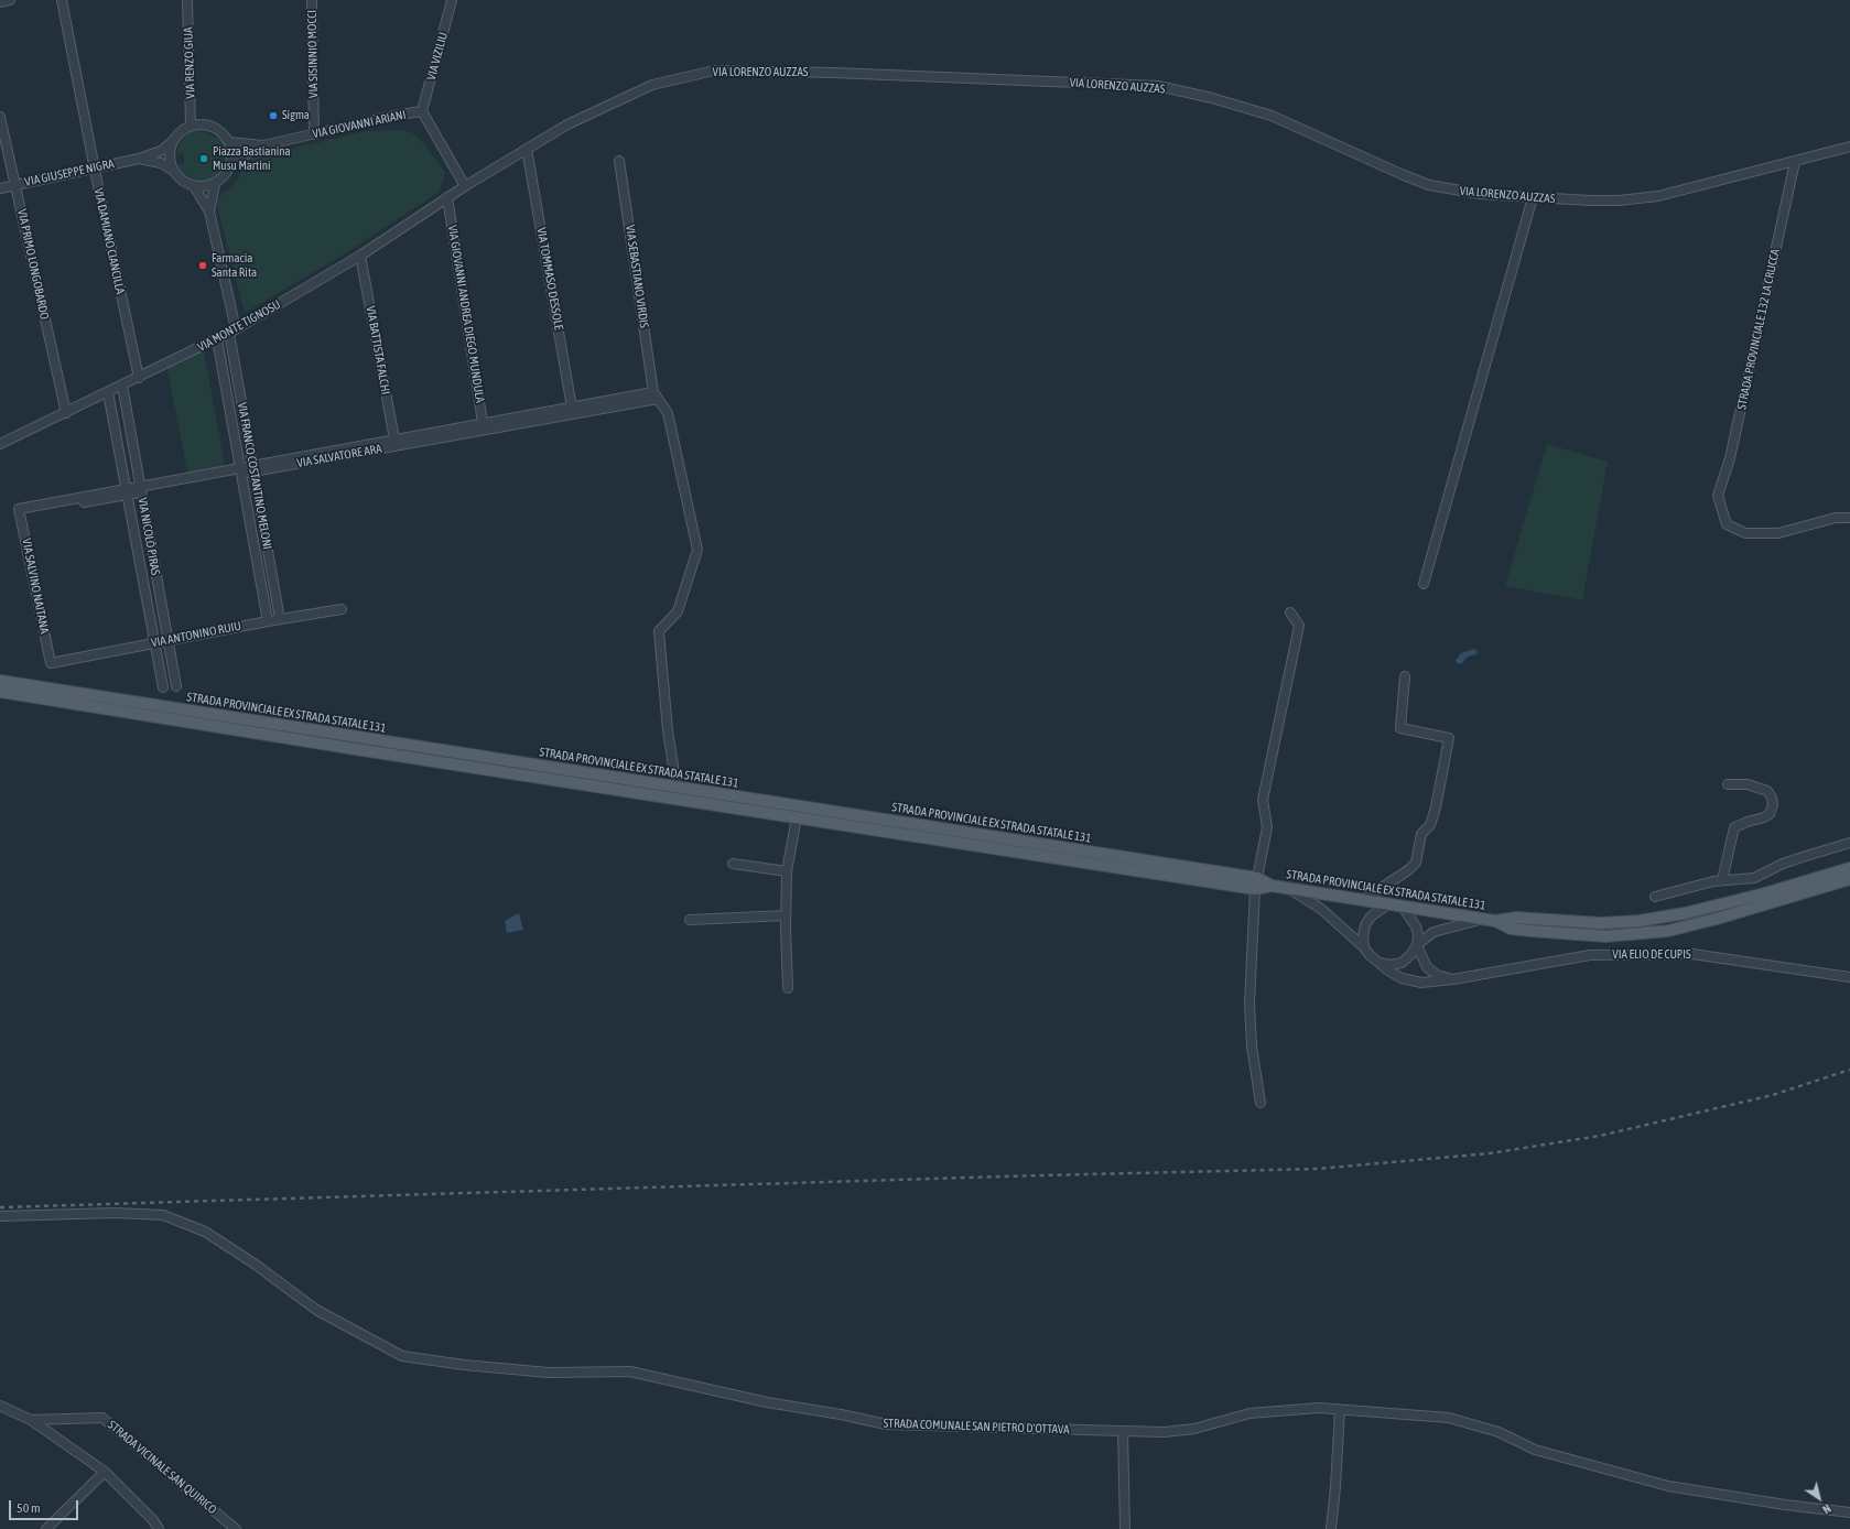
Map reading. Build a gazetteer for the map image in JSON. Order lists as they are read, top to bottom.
{
  "streets": {
    "main road": ["STRADA PROVINCIALE EX STRADA STATALE 131"],
    "street": [
      "VIA SISINNIO MOCCI",
      "VIA VIZILIU",
      "VIA RENZO GIUA",
      "VIA LORENZO AUZZAS",
      "VIA GIOVANNI ARIANI",
      "VIA GIUSEPPE NIGRA",
      "VIA DAMIANO CIANCILLA",
      "VIA PRIMO LONGOBARDO",
      "VIA SEBASTIANO VIRDIS",
      "VIA TOMMASO DESSOLE",
      "VIA GIOVANNI ANDREA DIEGO MUNDULA",
      "VIA MONTE TIGNOSU",
      "STRADA PROVINCIALE 132 LA CRUCCA",
      "VIA BATTISTA FALCHI",
      "VIA SALVATORE ARA",
      "VIA FRANCO COSTANTINO MELONI",
      "VIA NICOLÒ PIRAS",
      "VIA SALVINO NAITANA",
      "VIA ANTONINO RUIU",
      "VIA ELIO DE CUPIS",
      "STRADA COMUNALE SAN PIETRO D'OTTAVA",
      "STRADA VICINALE SAN QUIRICO"
    ]
  },
  "crossings": [
    ["VIA SISINNIO MOCCI", "VIA GIOVANNI ARIANI"],
    ["VIA VIZILIU", "VIA GIOVANNI ARIANI"],
    ["VIA RENZO GIUA", "VIA GIOVANNI ARIANI"],
    ["VIA RENZO GIUA", "VIA GIUSEPPE NIGRA"],
    ["VIA LORENZO AUZZAS", "VIA GIOVANNI ARIANI"],
    ["VIA LORENZO AUZZAS", "VIA TOMMASO DESSOLE"],
    ["VIA LORENZO AUZZAS", "VIA MONTE TIGNOSU"],
    ["VIA LORENZO AUZZAS", "STRADA PROVINCIALE 132 LA CRUCCA"],
    ["VIA GIOVANNI ARIANI", "VIA GIUSEPPE NIGRA"],
    ["VIA GIOVANNI ARIANI", "VIA MONTE TIGNOSU"],
    ["VIA GIUSEPPE NIGRA", "VIA DAMIANO CIANCILLA"],
    ["VIA GIUSEPPE NIGRA", "VIA PRIMO LONGOBARDO"],
    ["VIA DAMIANO CIANCILLA", "VIA MONTE TIGNOSU"],
    ["VIA PRIMO LONGOBARDO", "VIA MONTE TIGNOSU"],
    ["VIA SEBASTIANO VIRDIS", "VIA SALVATORE ARA"],
    ["VIA TOMMASO DESSOLE", "VIA SALVATORE ARA"],
    ["VIA GIOVANNI ANDREA DIEGO MUNDULA", "VIA MONTE TIGNOSU"],
    ["VIA GIOVANNI ANDREA DIEGO MUNDULA", "VIA SALVATORE ARA"],
    ["VIA MONTE TIGNOSU", "VIA BATTISTA FALCHI"],
    ["VIA MONTE TIGNOSU", "VIA FRANCO COSTANTINO MELONI"],
    ["VIA MONTE TIGNOSU", "VIA NICOLÒ PIRAS"],
    ["VIA BATTISTA FALCHI", "VIA SALVATORE ARA"],
    ["VIA SALVATORE ARA", "VIA FRANCO COSTANTINO MELONI"],
    ["VIA SALVATORE ARA", "VIA NICOLÒ PIRAS"],
    ["VIA SALVATORE ARA", "VIA SALVINO NAITANA"],
    ["VIA FRANCO COSTANTINO MELONI", "VIA ANTONINO RUIU"],
    ["VIA NICOLÒ PIRAS", "VIA ANTONINO RUIU"],
    ["VIA SALVINO NAITANA", "VIA ANTONINO RUIU"],
    ["STRADA PROVINCIALE EX STRADA STATALE 131", "VIA ELIO DE CUPIS"]
  ],
  "places": ["Sigma", "Piazza Bastianina Musu Martini", "Farmacia Santa Rita"],
  "scale_bar": "50 m",
  "north": "bottom right"
}
